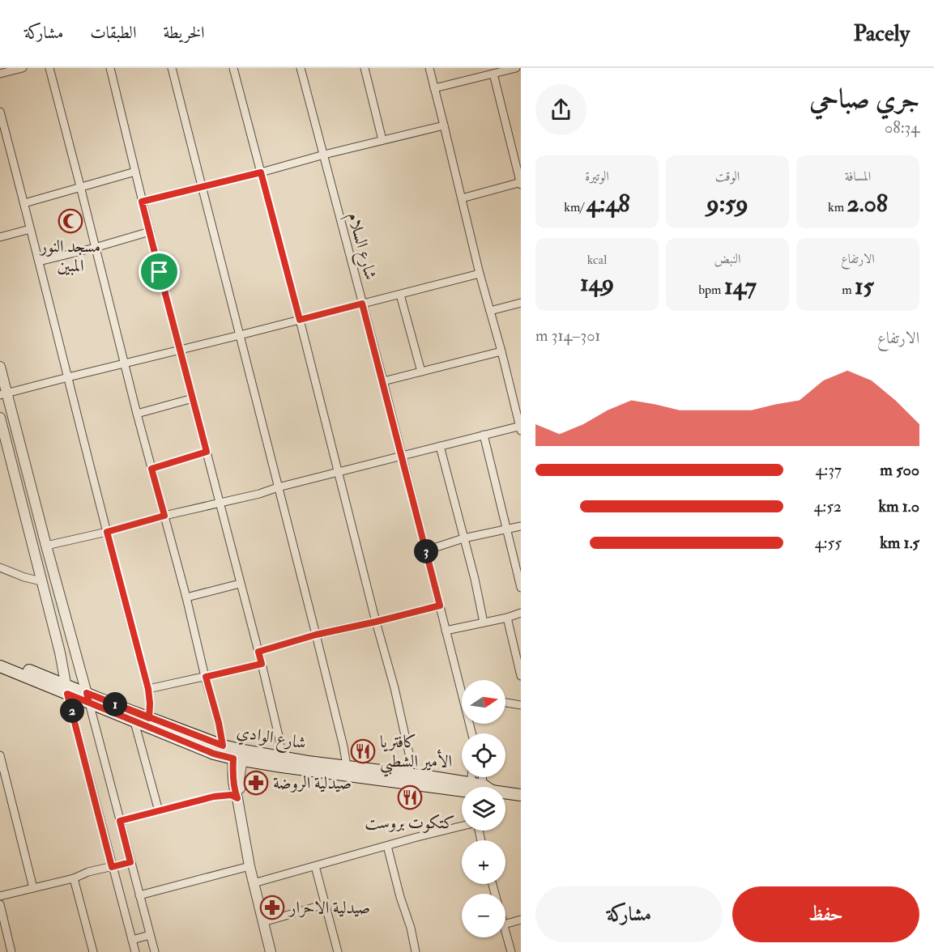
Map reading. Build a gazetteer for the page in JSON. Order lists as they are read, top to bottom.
{
  "streets": {
    "main road": ["شارع الوادي"],
    "street": ["شارع السلام"]
  },
  "places": {
    "mosque": ["مسجد النور المبين"],
    "restaurant": ["كافتريا الأمير الشطبي", "كتكوت بروست"],
    "pharmacy": ["صيدلية الروضة", "صيدلية الاحرار"]
  },
  "north": "right",
  "page": {
    "header": "Pacely",
    "nav": ["الخريطة", "الطبقات", "مشاركة"],
    "heading": ["جري صباحي", "08:34"],
    "stats": [
      ["المسافة", "2.08 km"],
      ["الوقت", "9:59"],
      ["الوتيرة", "4:48 /km"],
      ["الارتفاع", "15 m"],
      ["النبض", "147 bpm"],
      ["kcal", "149"]
    ],
    "chart": ["الارتفاع", "301–314 m"],
    "list": [
      {
        "name": "500 m",
        "note": "4:37"
      },
      {
        "name": "1.0 km",
        "note": "4:52"
      },
      {
        "name": "1.5 km",
        "note": "4:55"
      }
    ],
    "pins": ["3", "1", "2"],
    "map_buttons": ["+", "−"],
    "buttons": ["حفظ", "مشاركة"]
  }
}
